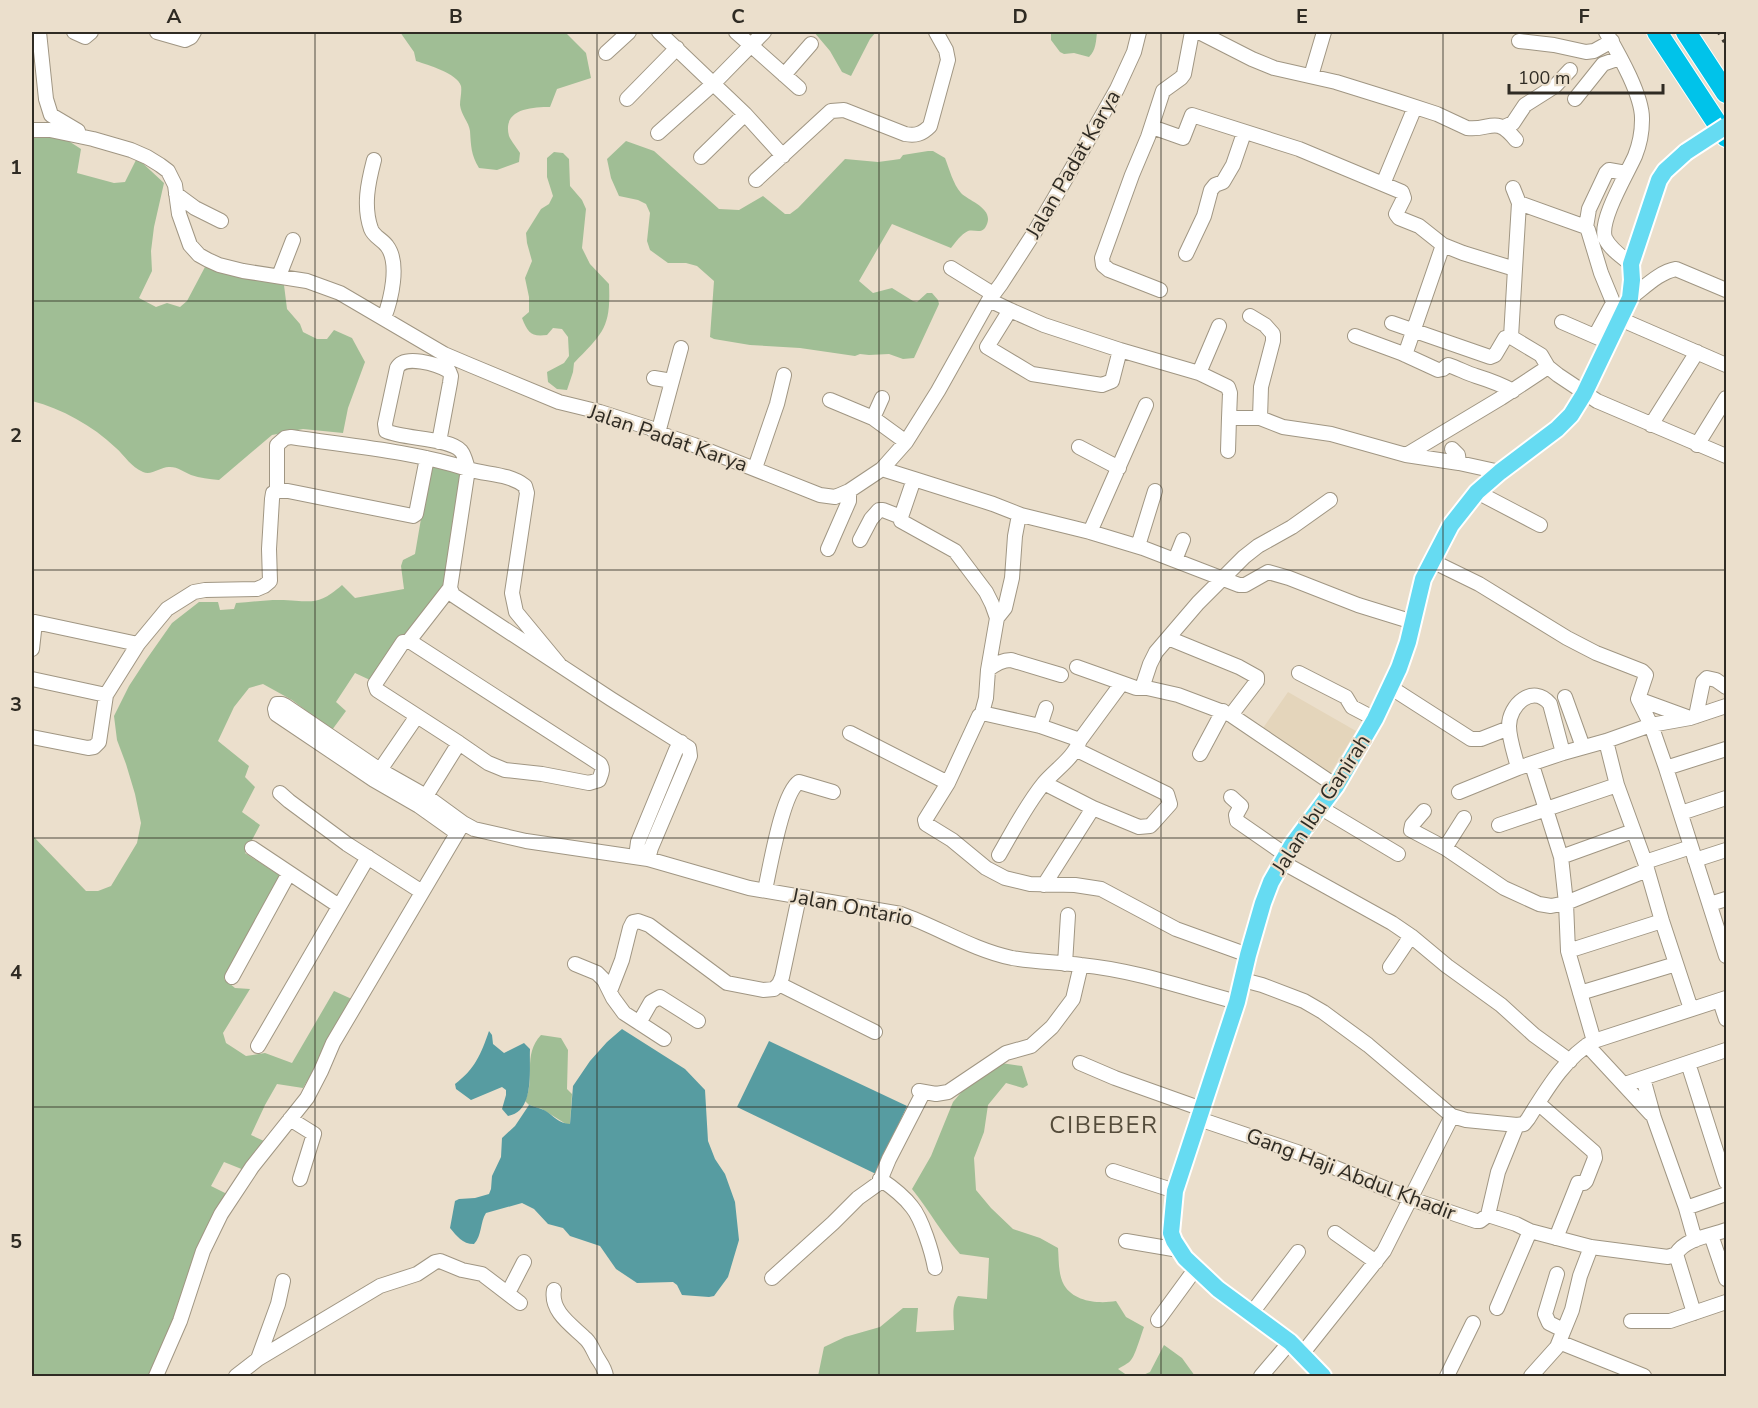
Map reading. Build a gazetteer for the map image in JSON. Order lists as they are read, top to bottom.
{
  "streets": {
    "main road": ["Jalan Ibu Ganirah"],
    "street": ["Jalan Padat Karya", "Jalan Ontario", "Gang Haji Abdul Khadir"]
  },
  "crossings": [
    ["Jalan Ibu Ganirah", "Jalan Ontario"],
    ["Jalan Ibu Ganirah", "Gang Haji Abdul Khadir"]
  ],
  "districts": ["CIBEBER"],
  "scale_bar": "100 m",
  "grid": {
    "columns": [
      "A",
      "B",
      "C",
      "D",
      "E",
      "F"
    ],
    "rows": [
      "1",
      "2",
      "3",
      "4",
      "5"
    ]
  }
}
